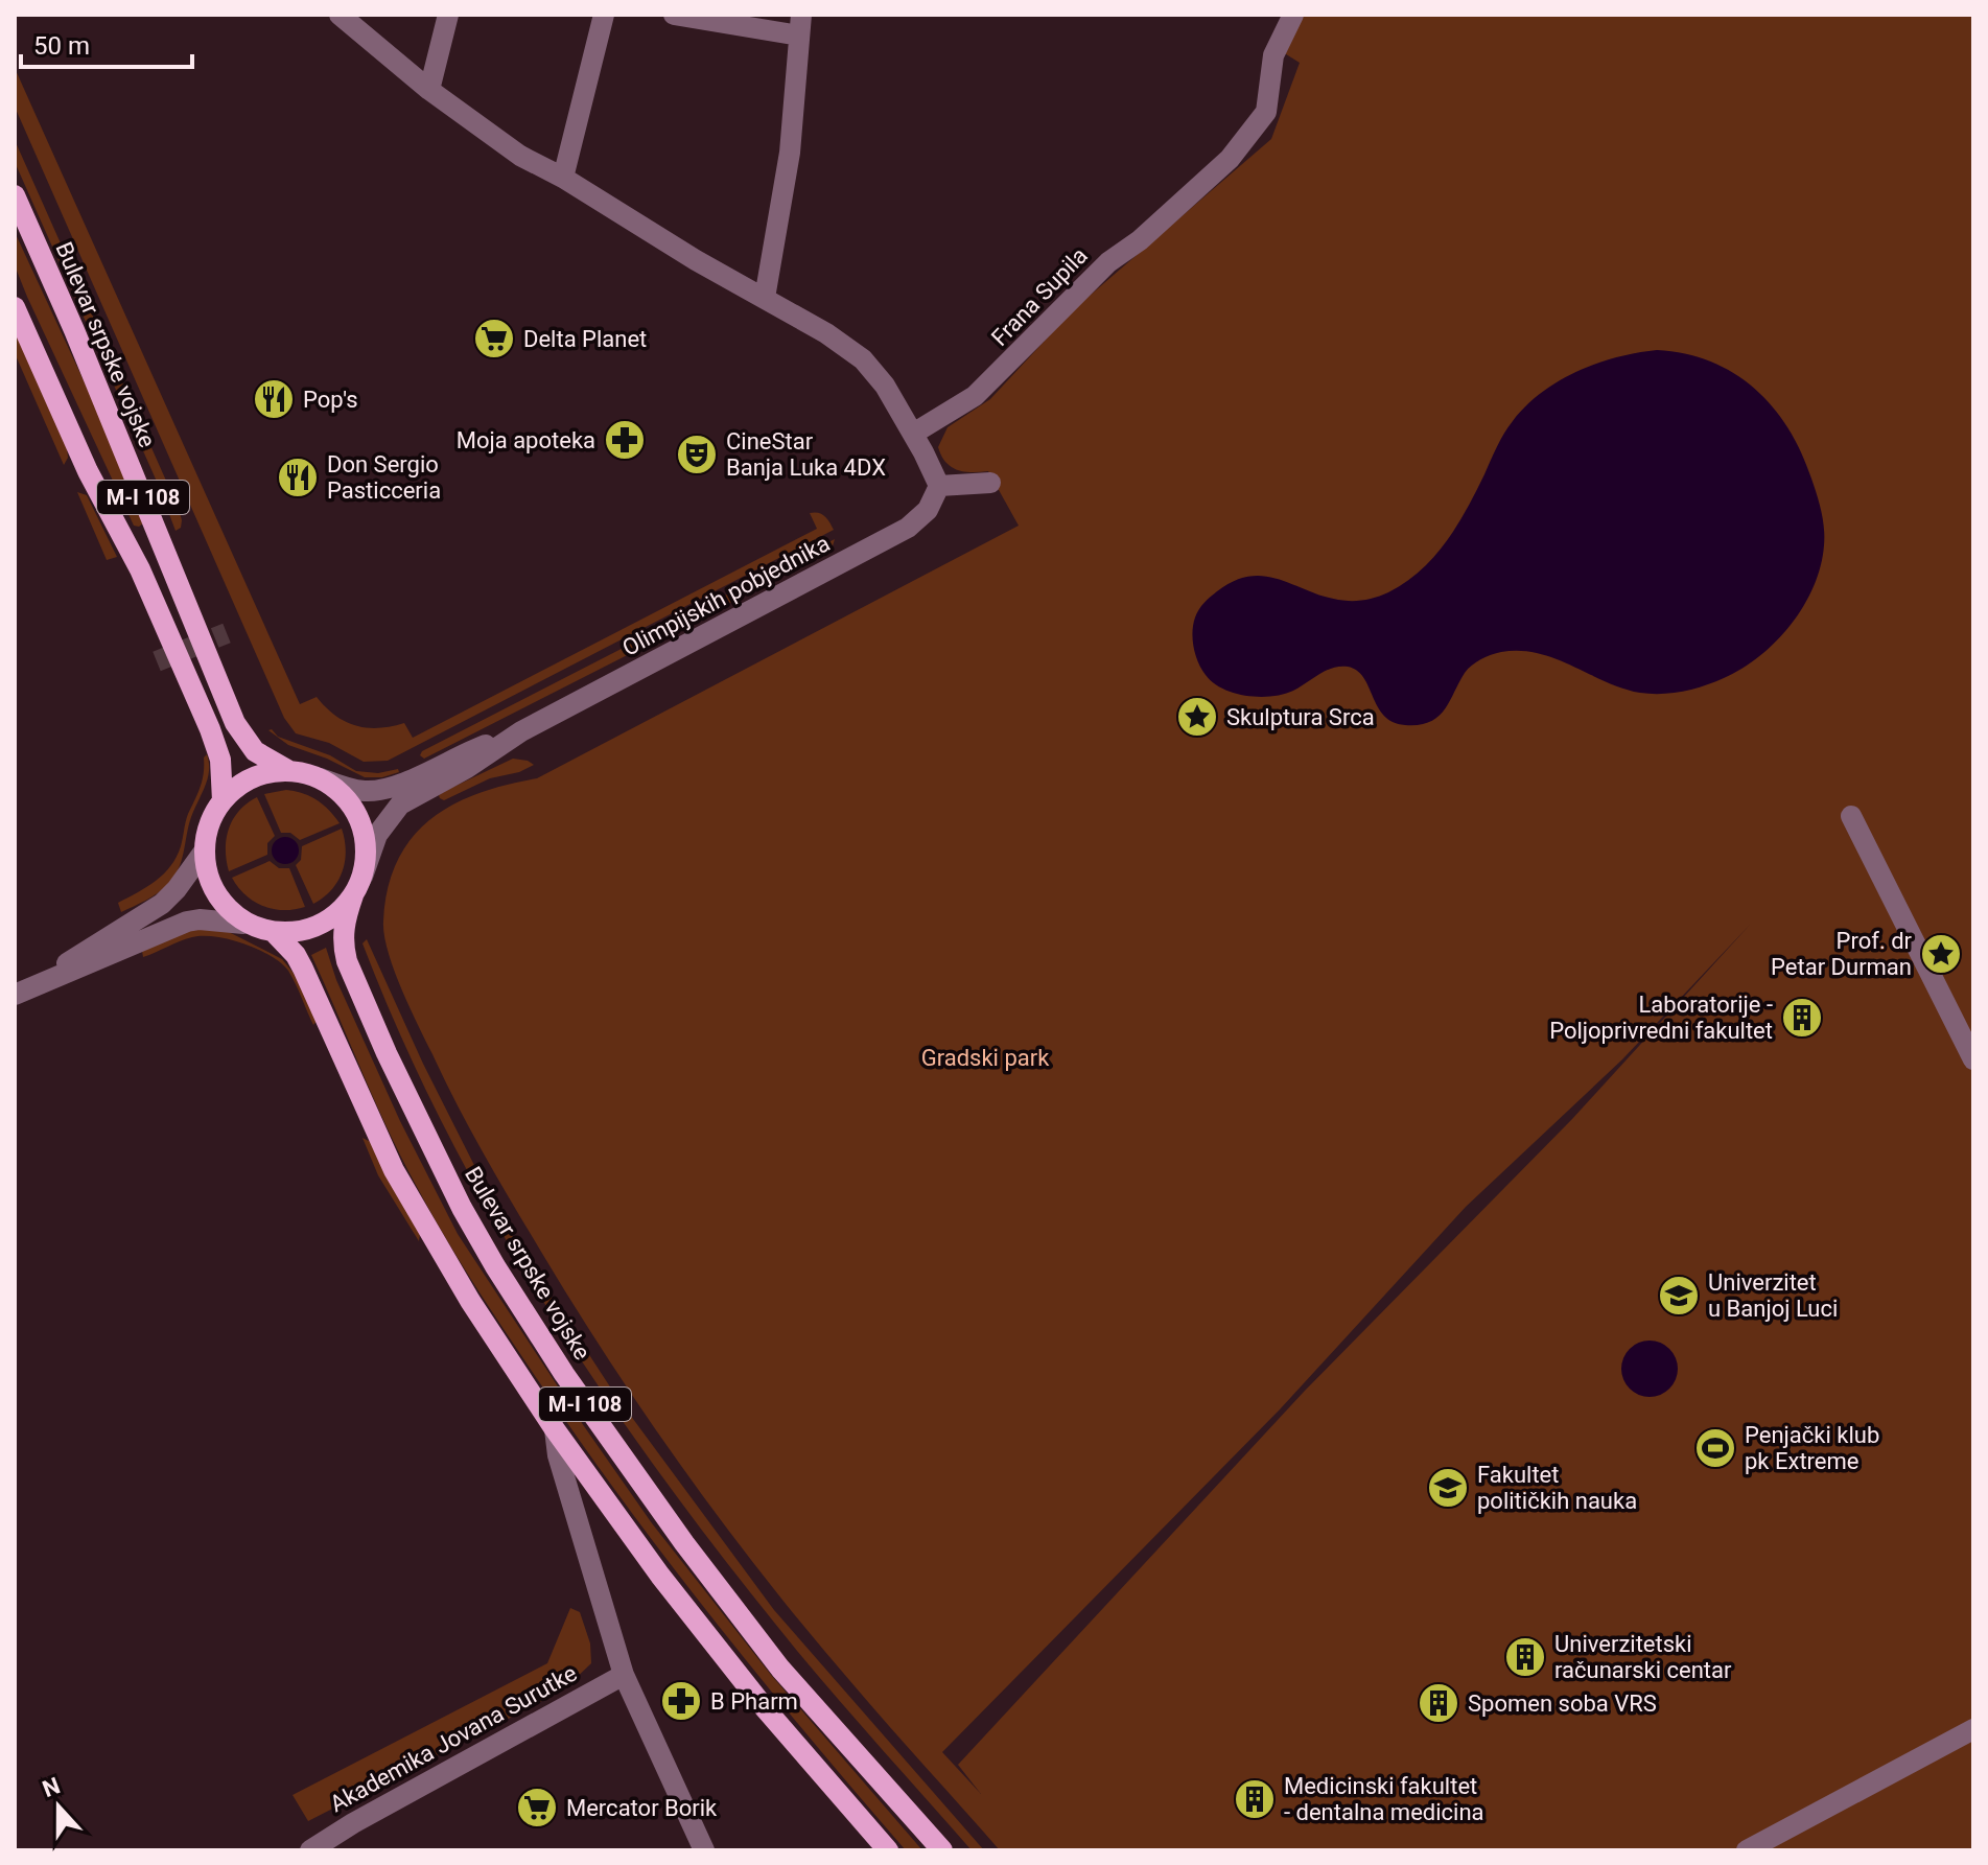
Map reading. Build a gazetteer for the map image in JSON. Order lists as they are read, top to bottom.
{
  "streets": {
    "main road": ["Bulevar srpske vojske", "M-I 108"],
    "street": ["Frana Supila", "Olimpijskih pobjednika", "Akademika Jovana Surutke"]
  },
  "crossings": [
    ["Bulevar srpske vojske", "M-I 108"],
    ["Bulevar srpske vojske", "Olimpijskih pobjednika"],
    ["M-I 108", "Olimpijskih pobjednika"]
  ],
  "parks": ["Gradski park"],
  "places": {
    "supermarket": ["Delta Planet", "Mercator Borik"],
    "restaurant": ["Pop's", "Don Sergio Pasticceria"],
    "pharmacy": ["Moja apoteka", "B Pharm"],
    "theatre": ["CineStar Banja Luka 4DX"],
    "place": ["Skulptura Srca", "Prof. dr Petar Durman"],
    "building": [
      "Laboratorije - Poljoprivredni fakultet",
      "Univerzitetski računarski centar",
      "Spomen soba VRS",
      "Medicinski fakultet - dentalna medicina"
    ],
    "school or university": ["Univerzitet u Banjoj Luci", "Fakultet političkih nauka"],
    "sports": ["Penjački klub pk Extreme"]
  },
  "scale_bar": "50 m",
  "north": "top"
}
